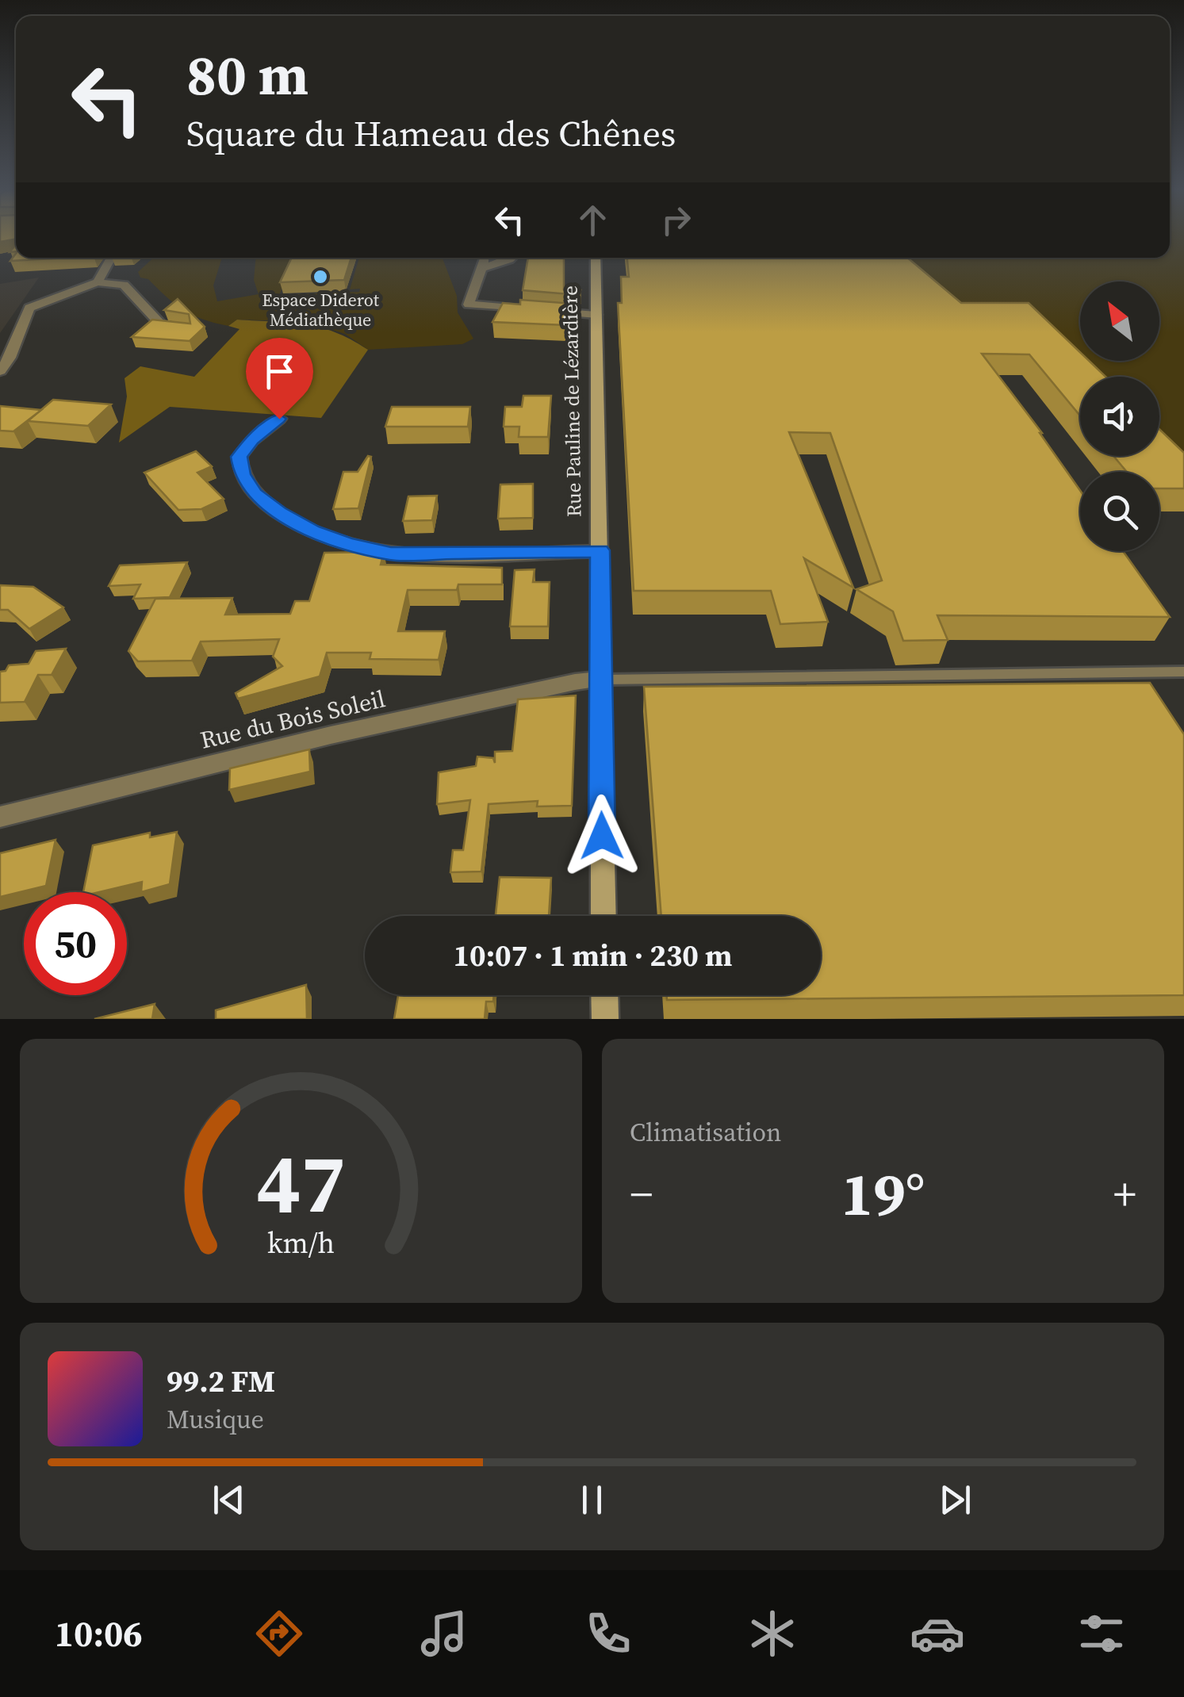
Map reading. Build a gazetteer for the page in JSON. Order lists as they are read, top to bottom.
{
  "streets": {
    "main road": ["Rue Pauline de Lézardière"],
    "street": ["Rue du Bois Soleil"]
  },
  "crossings": [
    ["Rue Pauline de Lézardière", "Rue du Bois Soleil"]
  ],
  "places": ["Espace Diderot Médiathèque"],
  "north": "top left",
  "page": {
    "turn": ["80 m", "Square du Hameau des Chênes"],
    "limit": "50",
    "trip": "10:07 · 1 min · 230 m",
    "tile": "Climatisation",
    "heat": ["−", "19°", "+"],
    "song": ["99.2 FM", "Musique"],
    "tabs": "10:06",
    "gauge": ["47", "km/h"]
  }
}
